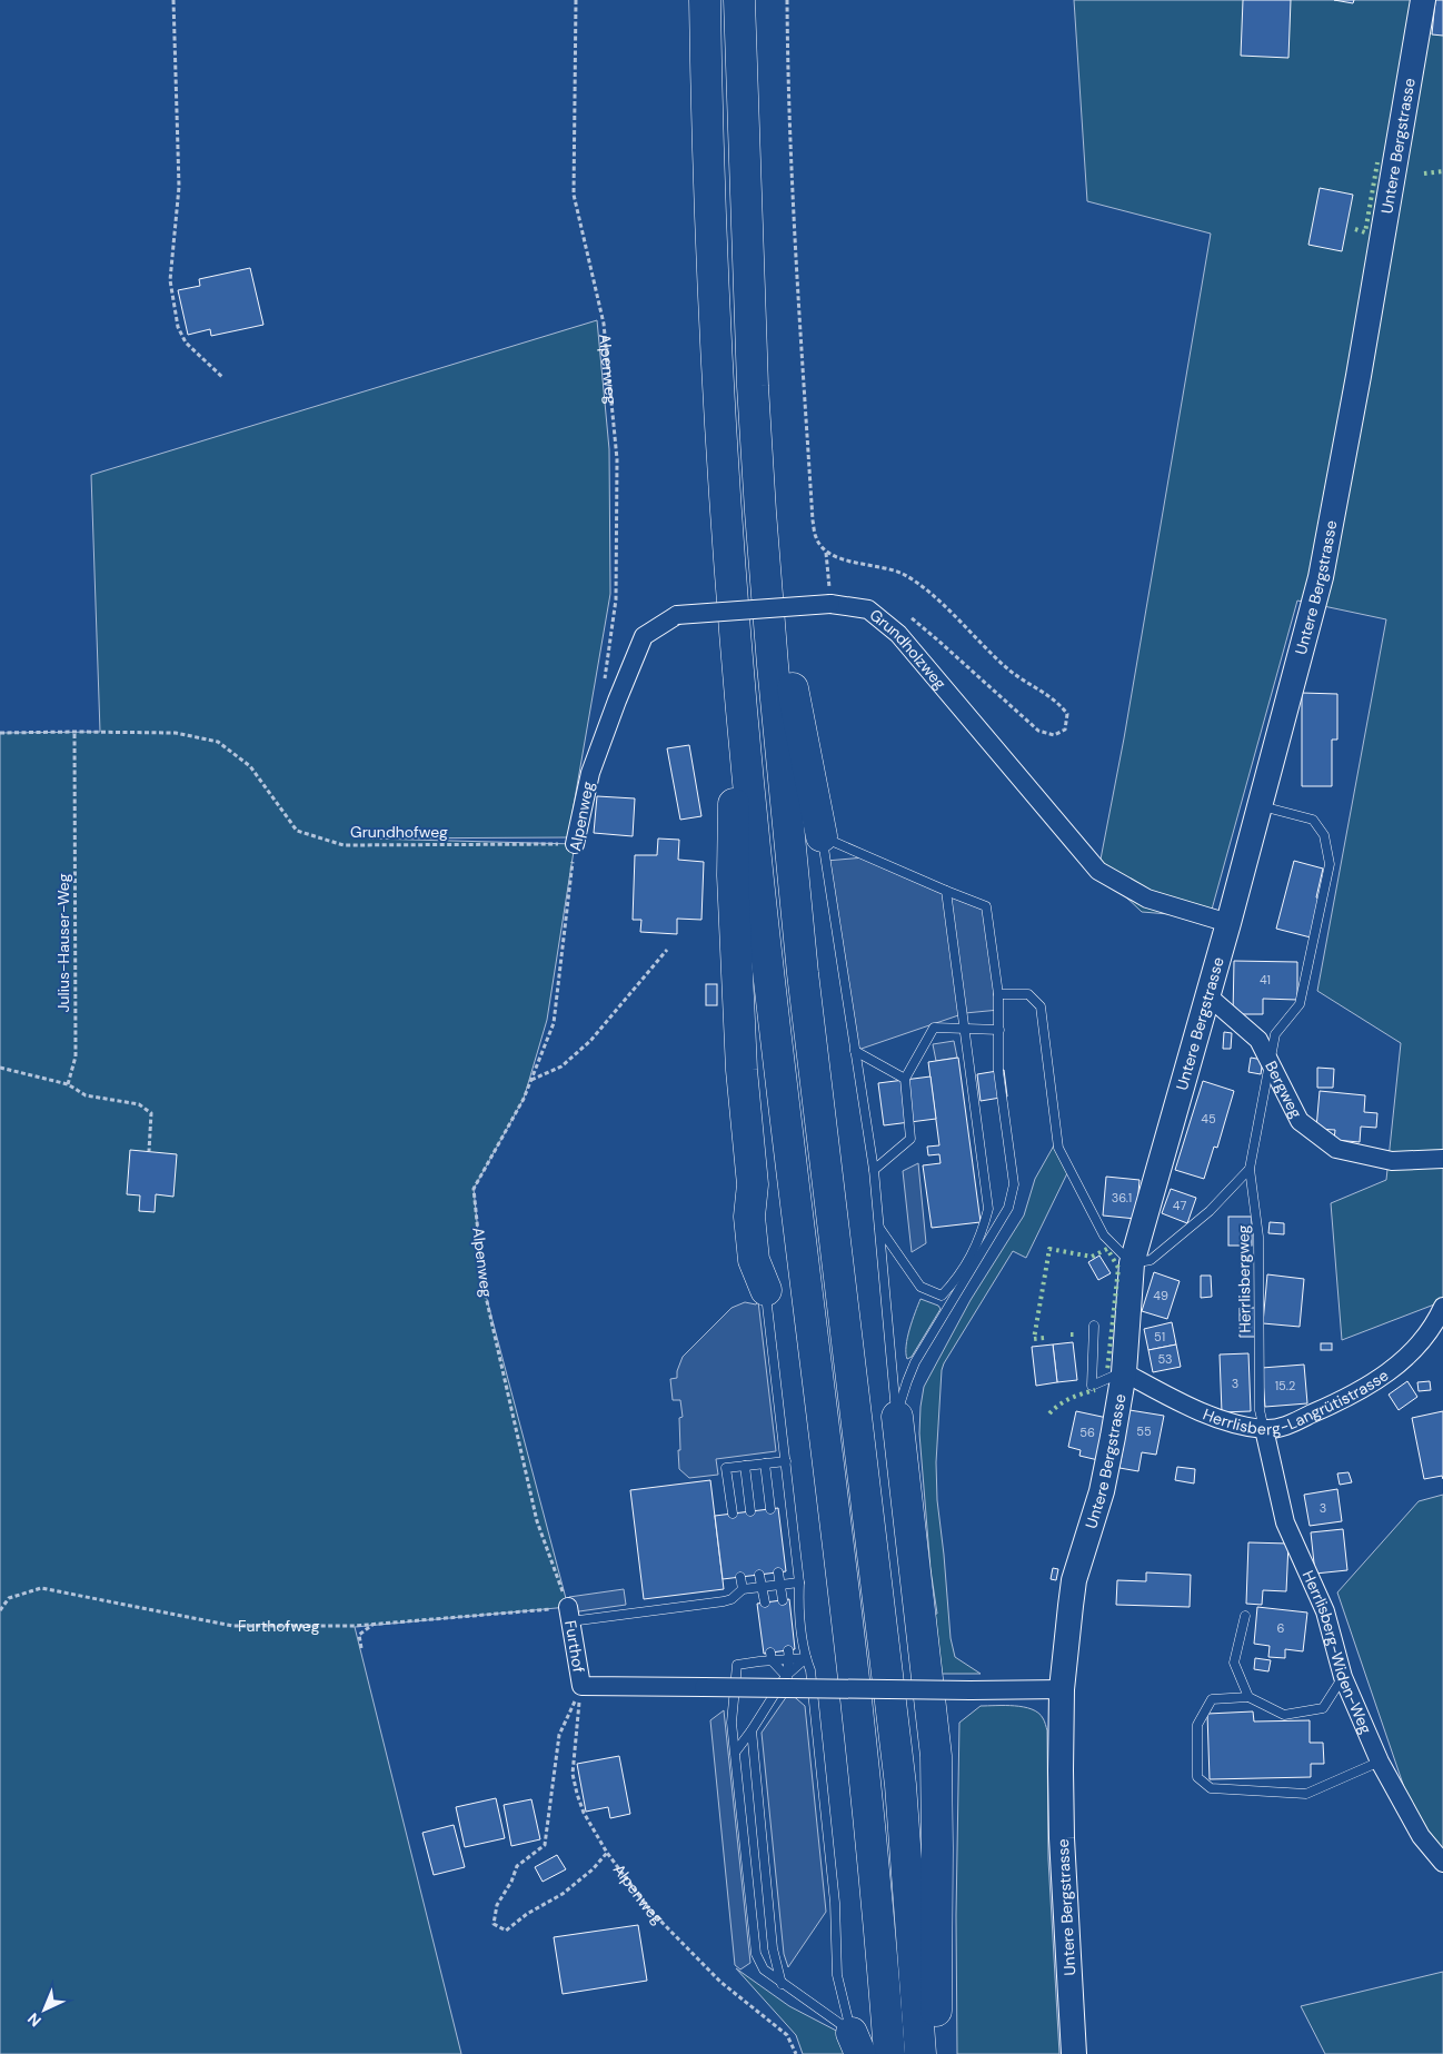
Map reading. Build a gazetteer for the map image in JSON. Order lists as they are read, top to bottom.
{
  "streets": {
    "main road": ["Untere Bergstrasse"],
    "street": [
      "Alpenweg",
      "Grundholzweg",
      "Bergweg",
      "Herrlisberg-Langrütistrasse",
      "Furthof",
      "Herrlisberg-Widen-Weg"
    ],
    "lane": ["Herrlisbergweg"],
    "path": ["Grundhofweg", "Julius-Hauser-Weg", "Furthofweg"]
  },
  "crossings": [
    ["Untere Bergstrasse", "Grundholzweg"],
    ["Untere Bergstrasse", "Bergweg"],
    ["Untere Bergstrasse", "Herrlisbergweg"],
    ["Untere Bergstrasse", "Herrlisberg-Langrütistrasse"],
    ["Alpenweg", "Grundholzweg"],
    ["Alpenweg", "Grundhofweg"],
    ["Alpenweg", "Furthofweg"],
    ["Alpenweg", "Furthof"],
    ["Grundhofweg", "Julius-Hauser-Weg"],
    ["Bergweg", "Herrlisbergweg"],
    ["Herrlisbergweg", "Herrlisberg-Langrütistrasse"],
    ["Herrlisbergweg", "Herrlisberg-Widen-Weg"],
    ["Herrlisberg-Langrütistrasse", "Herrlisberg-Widen-Weg"],
    ["Furthofweg", "Furthof"]
  ],
  "house_numbers": [
    "41",
    "45",
    "36.1",
    "47",
    "49",
    "51",
    "53",
    "3",
    "15.2",
    "55",
    "56",
    "3",
    "6"
  ],
  "north": "bottom left"
}
